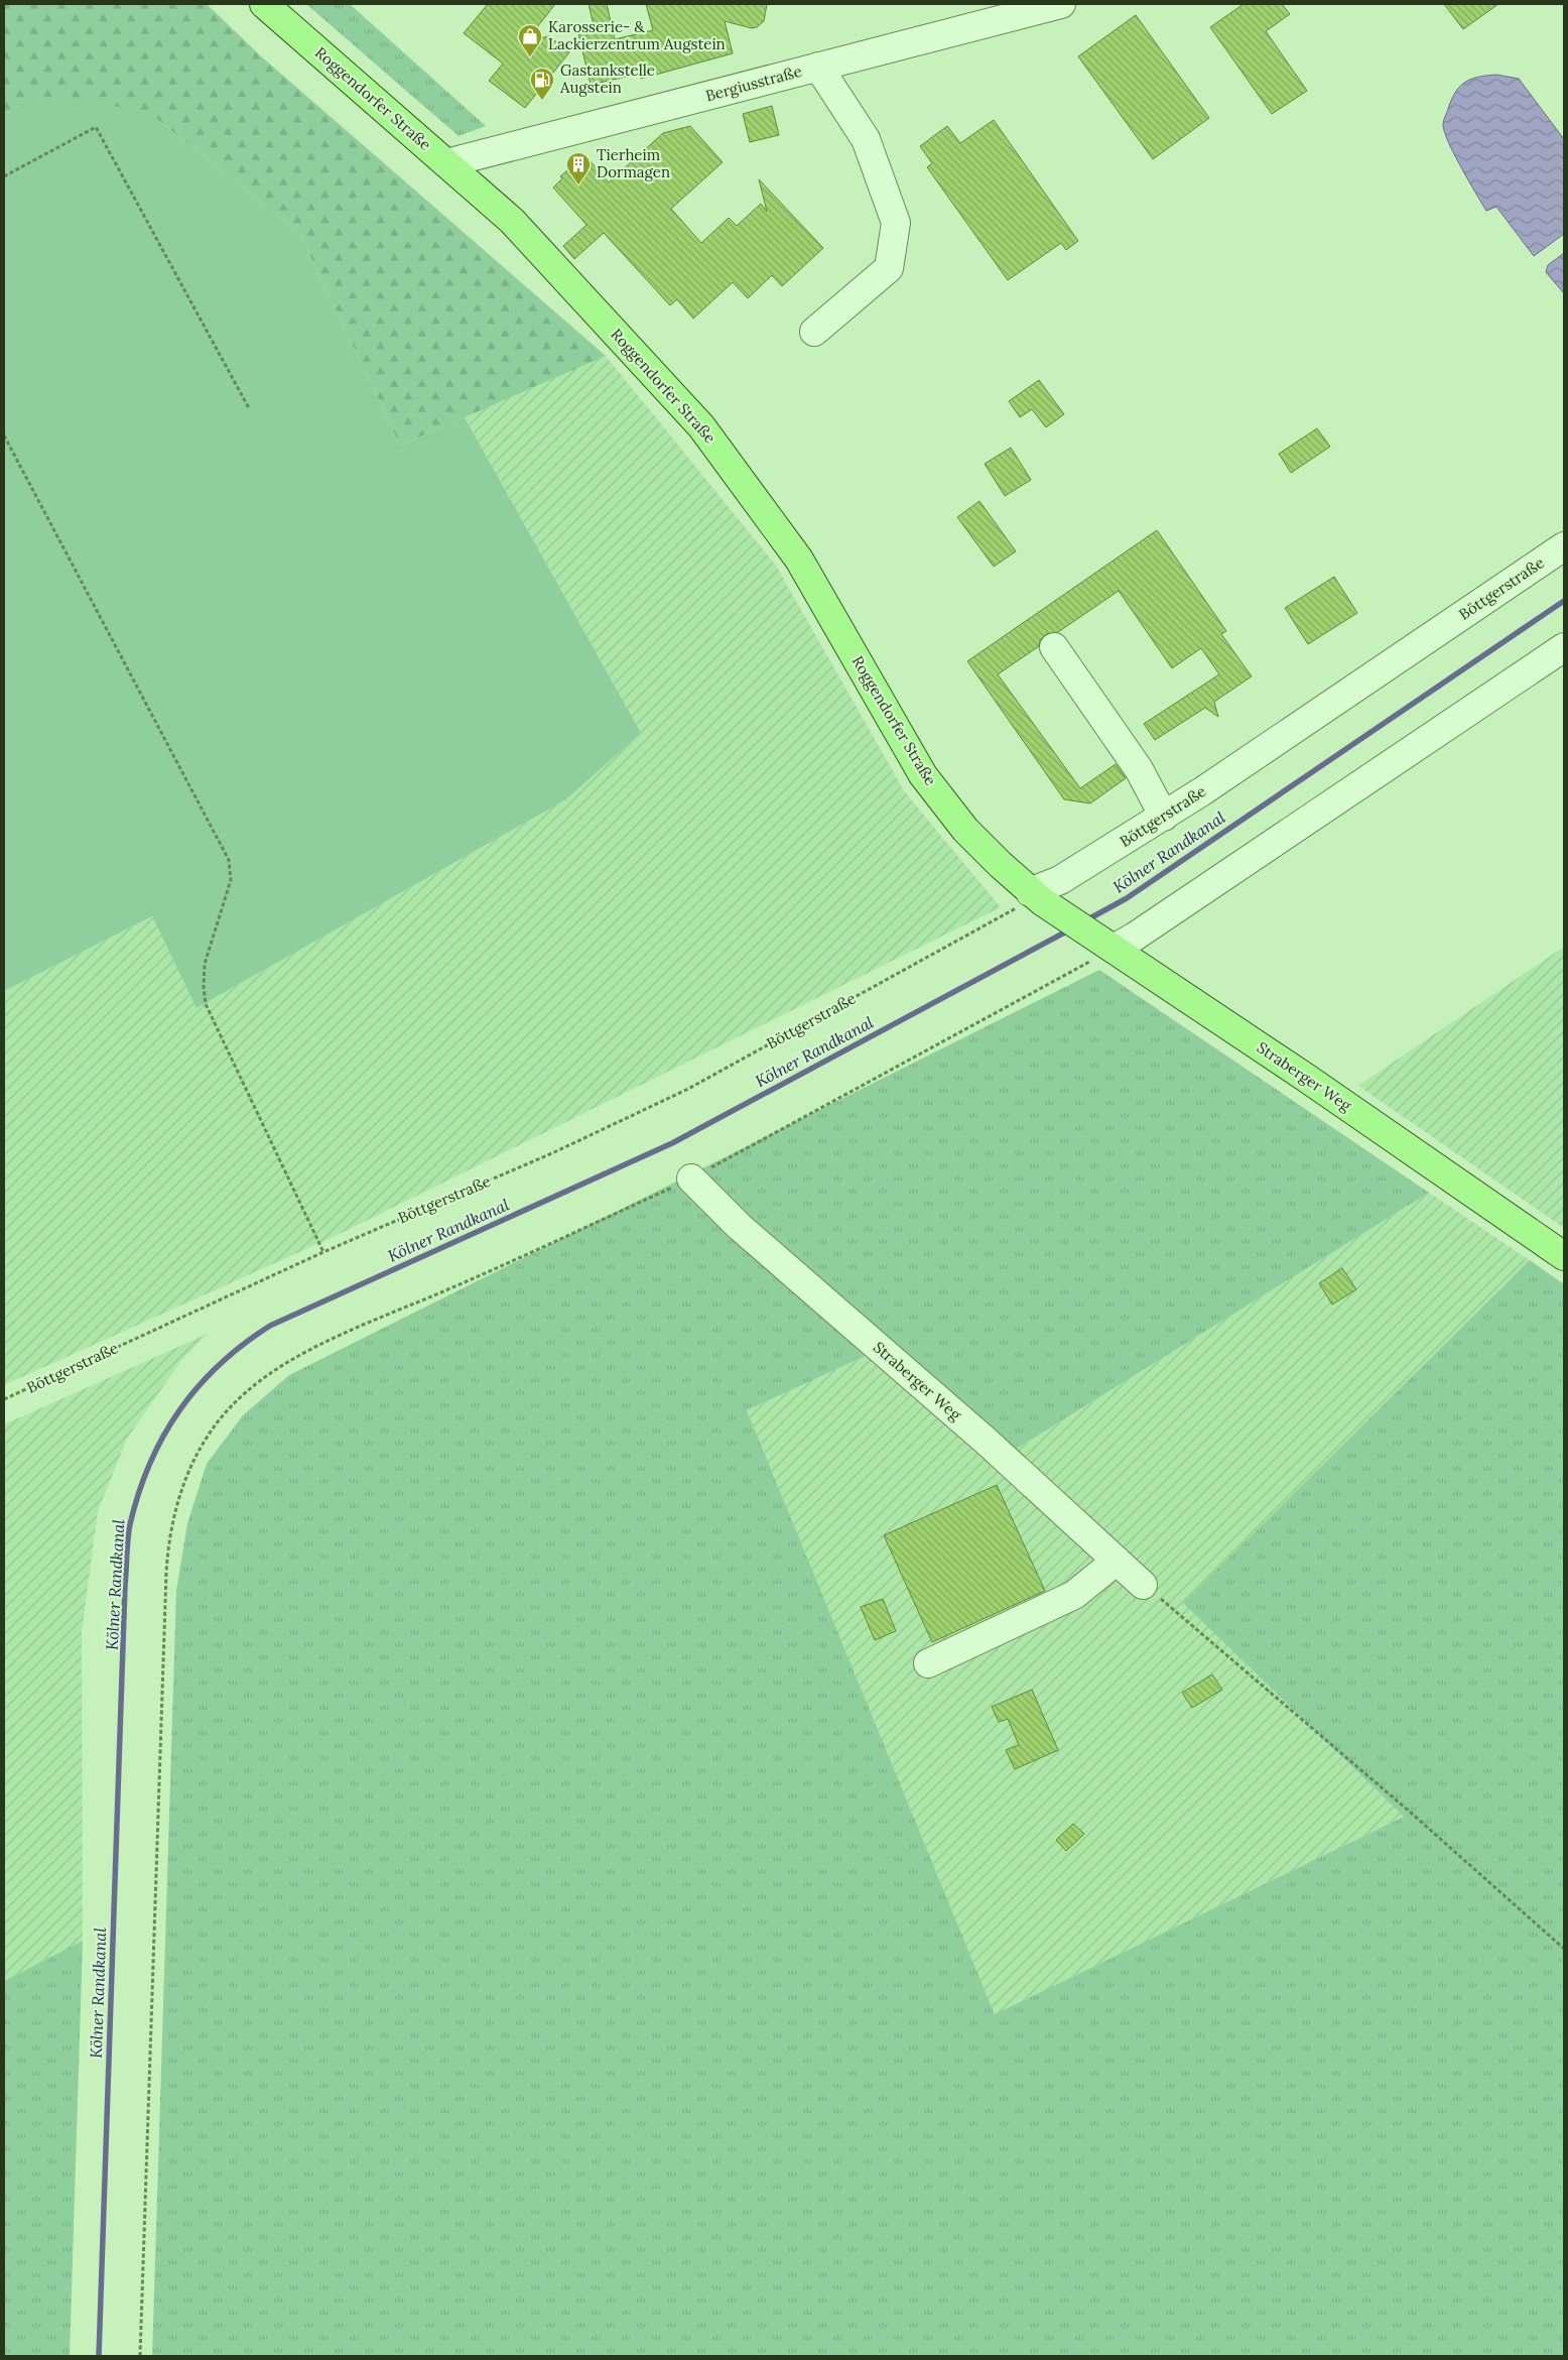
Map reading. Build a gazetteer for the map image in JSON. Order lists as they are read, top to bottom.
{
  "streets": {
    "main road": ["Roggendorfer Straße", "Straberger Weg"],
    "street": ["Bergiusstraße", "Böttgerstraße"]
  },
  "crossings": [
    ["Bergiusstraße", "Roggendorfer Straße"],
    ["Roggendorfer Straße", "Böttgerstraße"],
    ["Roggendorfer Straße", "Straberger Weg"],
    ["Böttgerstraße", "Straberger Weg"]
  ],
  "water": ["Kölner Randkanal"],
  "places": {
    "shop": ["Karosserie- & Lackierzentrum Augstein"],
    "fuel station": ["Gastankstelle Augstein"],
    "building": ["Tierheim Dormagen"]
  }
}
